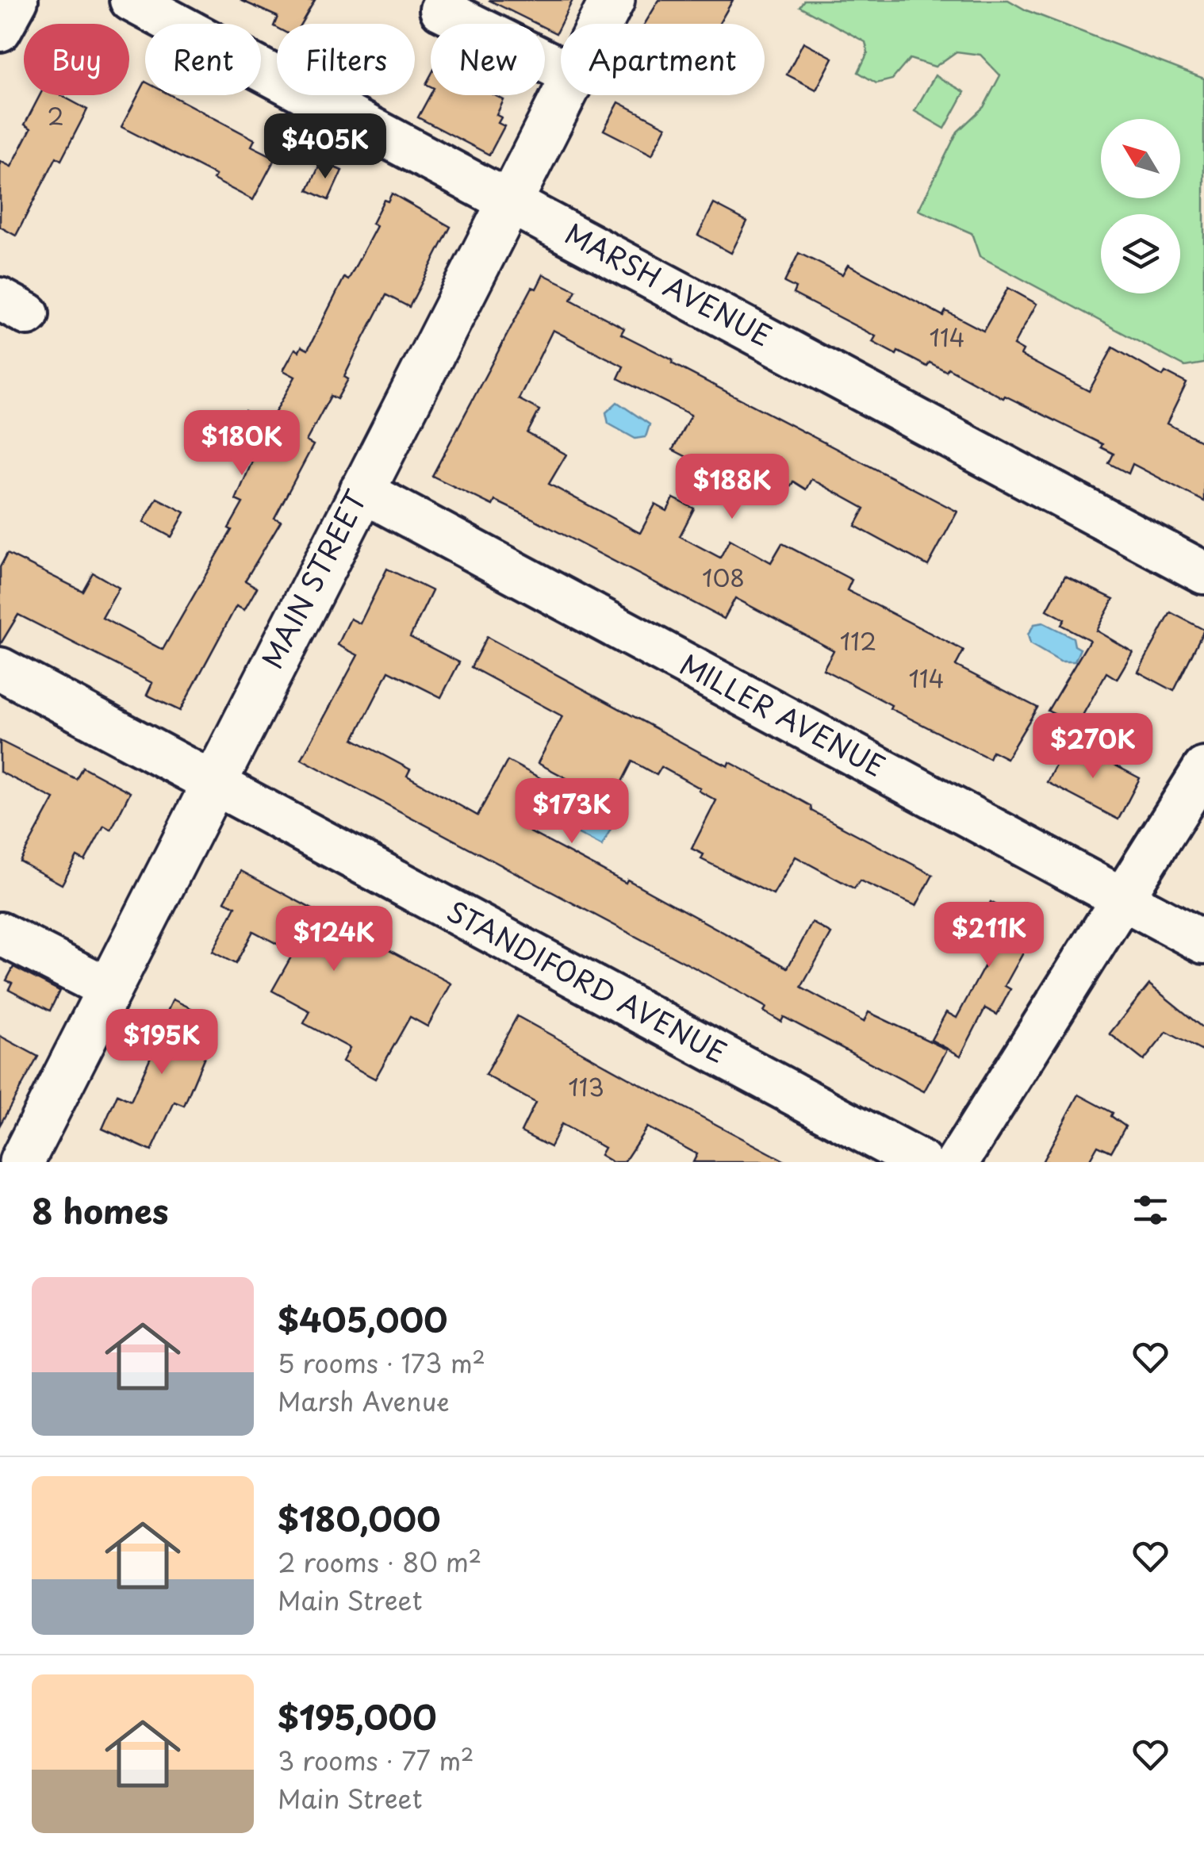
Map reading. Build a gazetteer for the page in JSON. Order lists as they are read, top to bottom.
{
  "streets": {
    "main road": ["MAIN STREET"],
    "street": ["MARSH AVENUE", "MILLER AVENUE", "STANDIFORD AVENUE"]
  },
  "crossings": [
    ["MARSH AVENUE", "MAIN STREET"],
    ["MAIN STREET", "MILLER AVENUE"],
    ["MAIN STREET", "STANDIFORD AVENUE"]
  ],
  "house_numbers": [
    "2",
    "114",
    "108",
    "112",
    "114",
    "113"
  ],
  "north": "top left",
  "page": {
    "chip": [
      "Buy",
      "Rent",
      "Filters",
      "New",
      "Apartment"
    ],
    "price": [
      "$405K",
      "$180K",
      "$188K",
      "$270K",
      "$173K",
      "$211K",
      "$124K",
      "$195K"
    ],
    "heading": "8 homes",
    "list": [
      {
        "name": "$405,000",
        "note": "5 rooms · 173 m² · Marsh Avenue"
      },
      {
        "name": "$180,000",
        "note": "2 rooms · 80 m² · Main Street"
      },
      {
        "name": "$195,000",
        "note": "3 rooms · 77 m² · Main Street"
      }
    ]
  }
}
